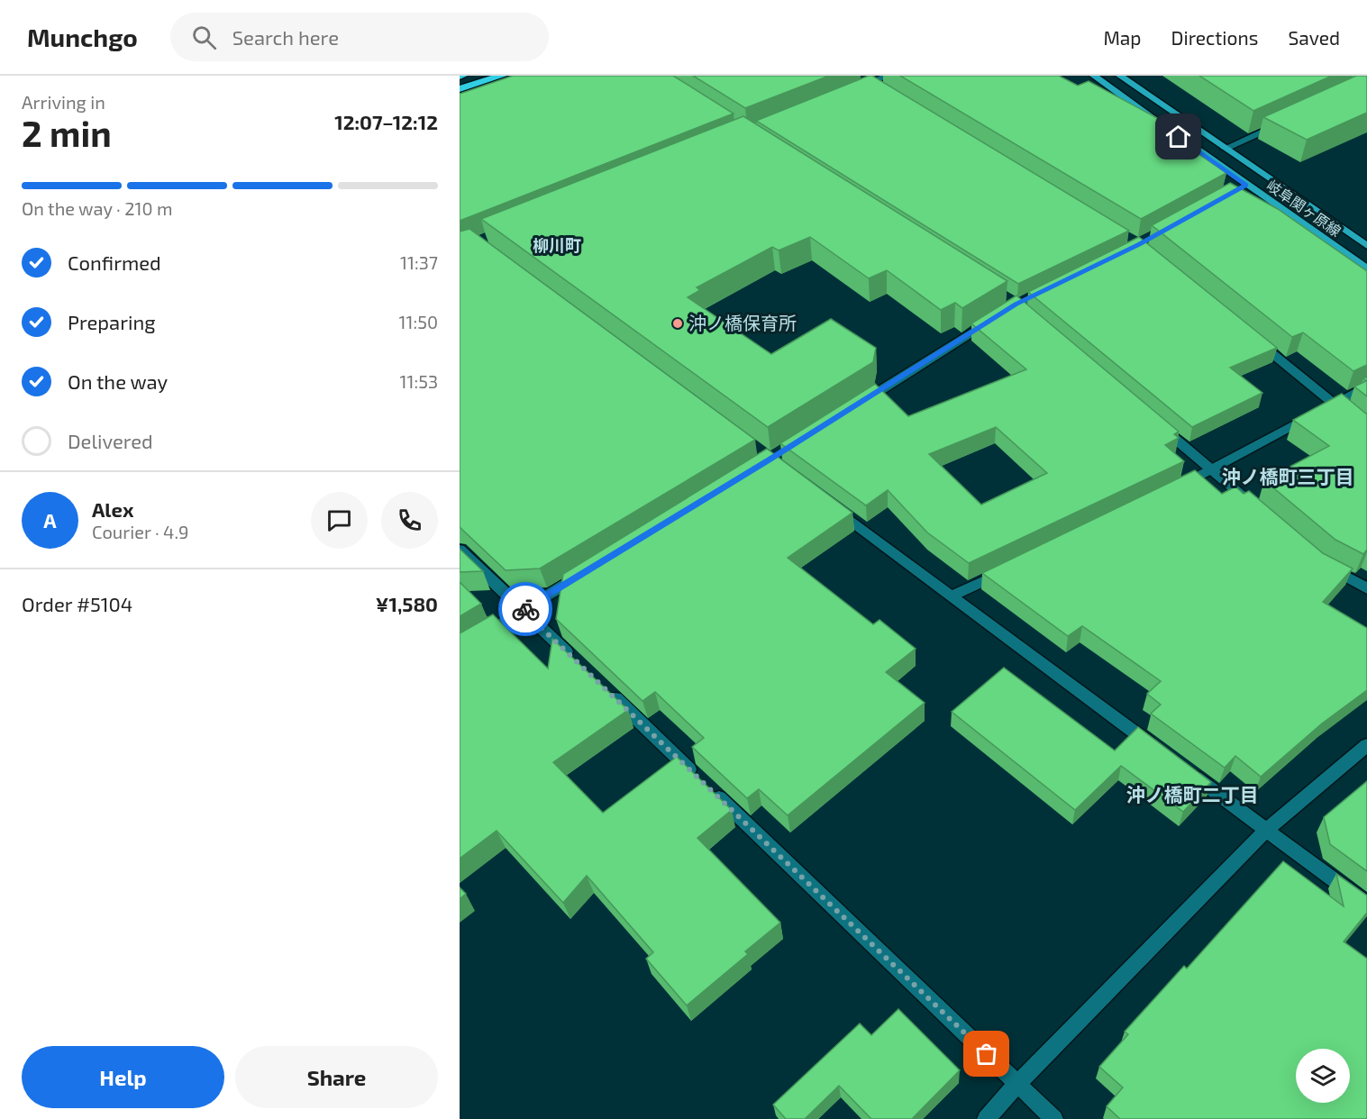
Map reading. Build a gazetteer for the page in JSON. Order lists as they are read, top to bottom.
{
  "streets": {
    "main road": ["岐阜関ヶ原線"]
  },
  "districts": ["柳川町", "沖ノ橋町三丁目", "沖ノ橋町二丁目"],
  "places": ["沖ノ橋保育所"],
  "page": {
    "header": "Munchgo",
    "search": "Search here",
    "nav": ["Map", "Directions", "Saved"],
    "heading": ["2 min", "Arriving in", "12:07–12:12"],
    "panel": [
      "Alex",
      "Courier · 4.9",
      "Order #5104",
      "¥1,580"
    ],
    "bar": "On the way · 210 m",
    "list": [
      ["Confirmed", "11:37"],
      ["Preparing", "11:50"],
      ["On the way", "11:53"],
      "Delivered"
    ],
    "round": "A",
    "buttons": ["Help", "Share"]
  }
}
